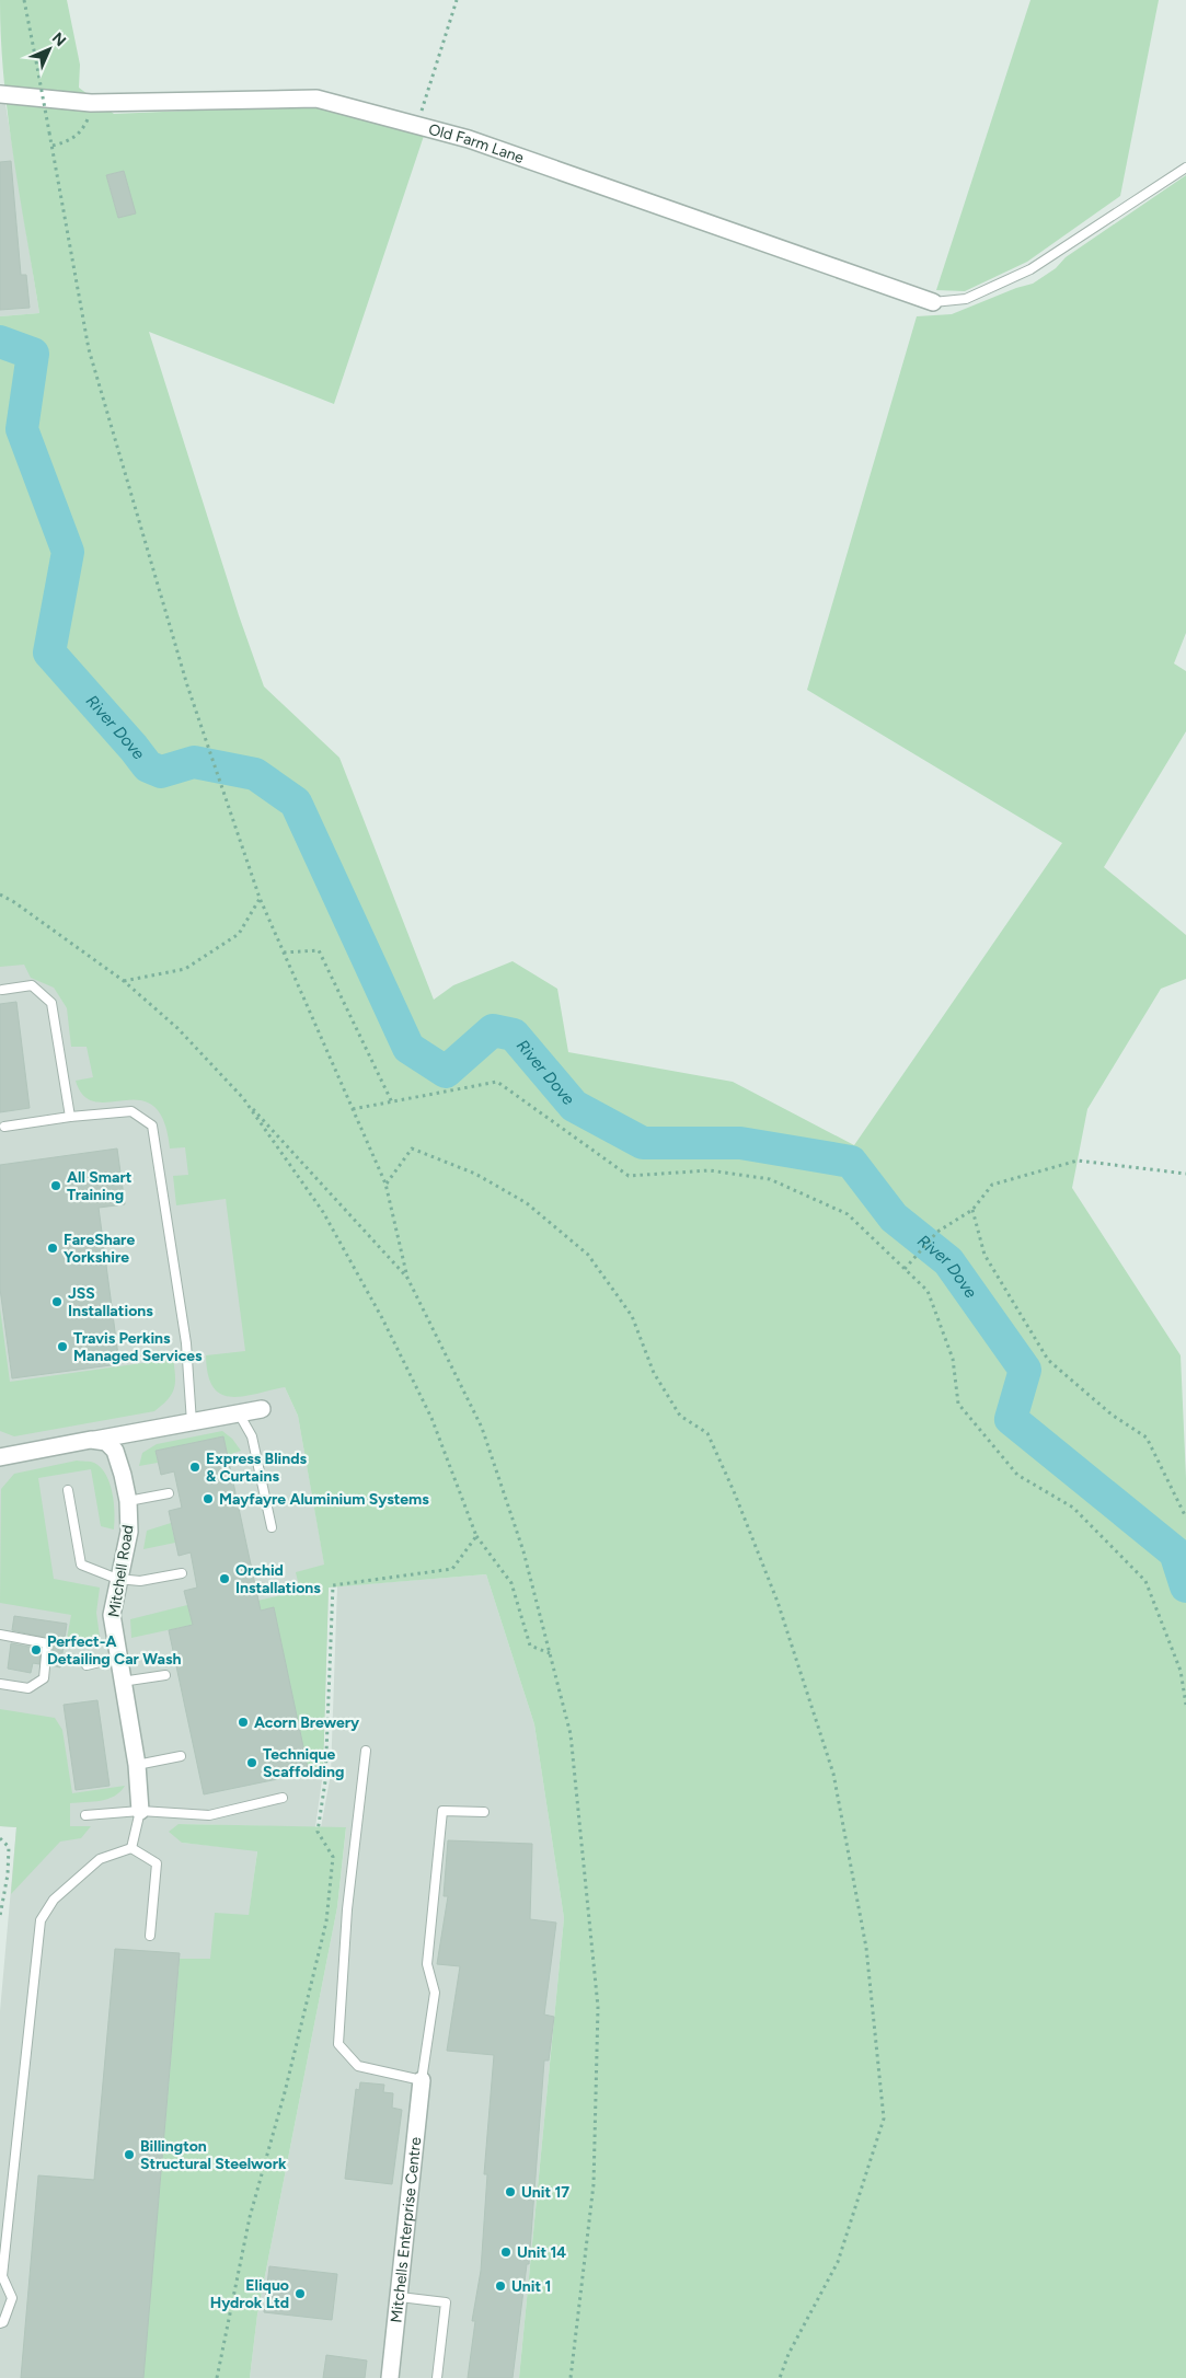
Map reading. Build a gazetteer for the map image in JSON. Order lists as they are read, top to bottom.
{
  "streets": {
    "street": ["Old Farm Lane", "Mitchell Road", "Mitchells Enterprise Centre"]
  },
  "water": ["River Dove"],
  "places": [
    "All Smart Training",
    "FareShare Yorkshire",
    "JSS Installations",
    "Travis Perkins Managed Services",
    "Express Blinds & Curtains",
    "Mayfayre Aluminium Systems",
    "Orchid Installations",
    "Perfect-A Detailing Car Wash",
    "Acorn Brewery",
    "Technique Scaffolding",
    "Billington Structural Steelwork",
    "Unit 17",
    "Unit 14",
    "Unit 1",
    "Eliquo Hydrok Ltd"
  ],
  "north": "top right"
}
